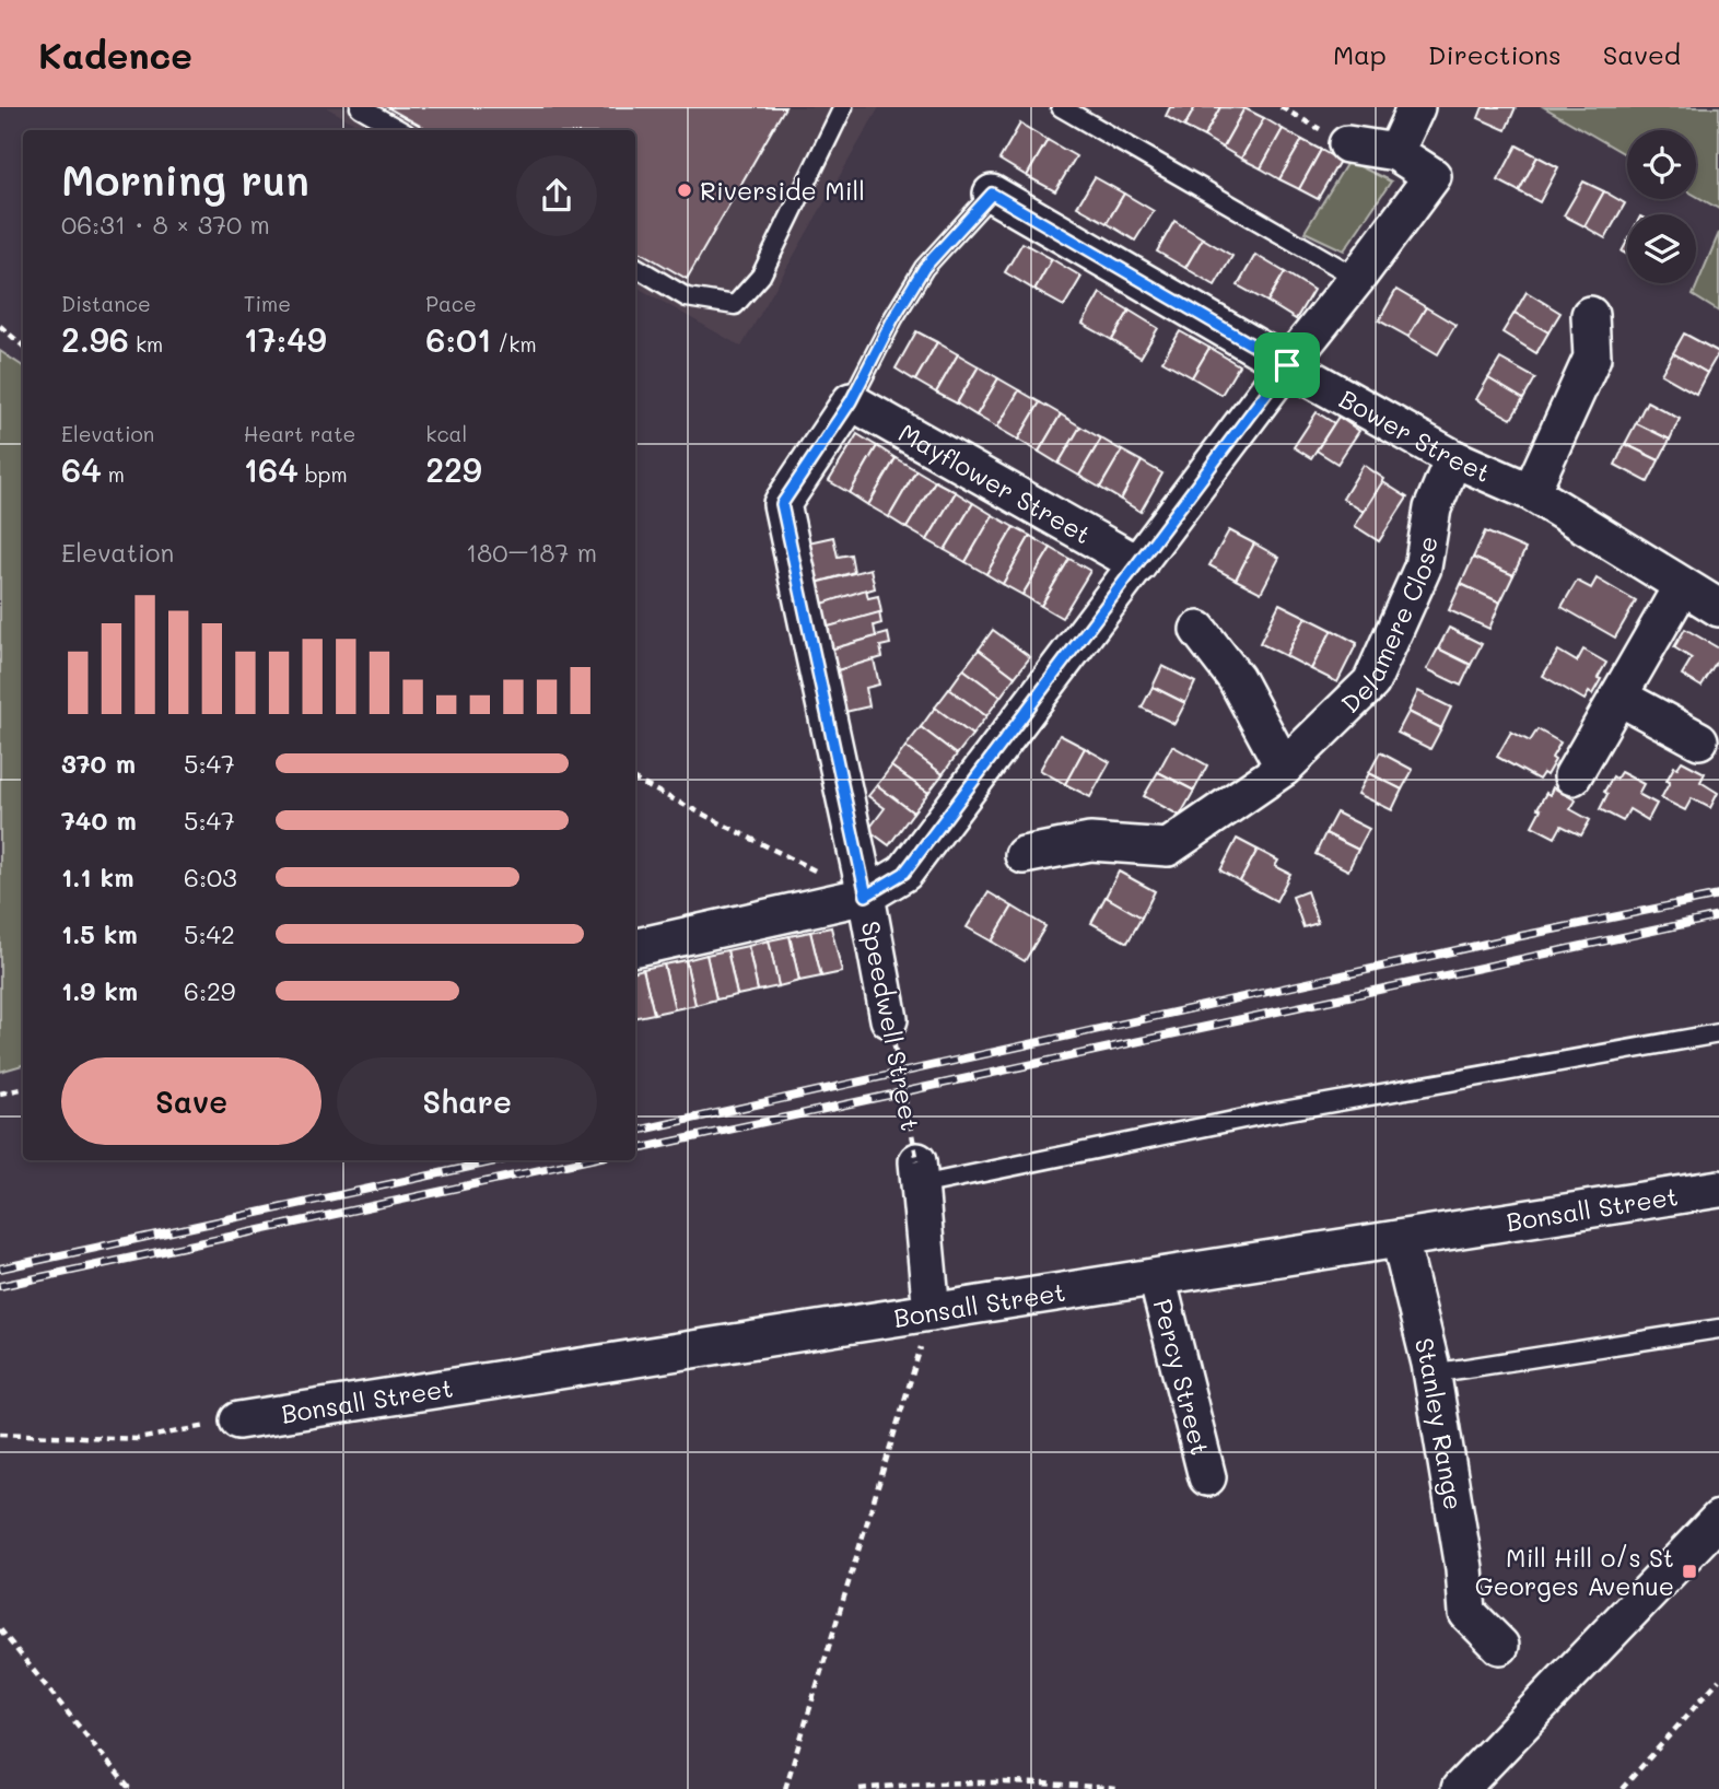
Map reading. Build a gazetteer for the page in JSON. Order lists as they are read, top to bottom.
{
  "streets": {
    "street": [
      "Bower Street",
      "Mayflower Street",
      "Delamere Close",
      "Speedwell Street",
      "Bonsall Street",
      "Percy Street",
      "Stanley Range"
    ]
  },
  "crossings": [
    ["Bower Street", "Delamere Close"],
    ["Mayflower Street", "Speedwell Street"],
    ["Bonsall Street", "Percy Street"],
    ["Bonsall Street", "Stanley Range"]
  ],
  "places": {
    "other": ["Riverside Mill"],
    "transit": ["Mill Hill o/s St Georges Avenue"]
  },
  "page": {
    "header": "Kadence",
    "nav": ["Map", "Directions", "Saved"],
    "heading": ["Morning run", "06:31 · 8 × 370 m"],
    "stats": [
      ["Distance", "2.96 km"],
      ["Time", "17:49"],
      ["Pace", "6:01 /km"],
      ["Elevation", "64 m"],
      ["Heart rate", "164 bpm"],
      ["kcal", "229"]
    ],
    "chart": ["Elevation", "180–187 m"],
    "list": [
      {
        "name": "370 m",
        "note": "5:47"
      },
      {
        "name": "740 m",
        "note": "5:47"
      },
      {
        "name": "1.1 km",
        "note": "6:03"
      },
      {
        "name": "1.5 km",
        "note": "5:42"
      },
      {
        "name": "1.9 km",
        "note": "6:29"
      }
    ],
    "buttons": ["Save", "Share"]
  }
}
